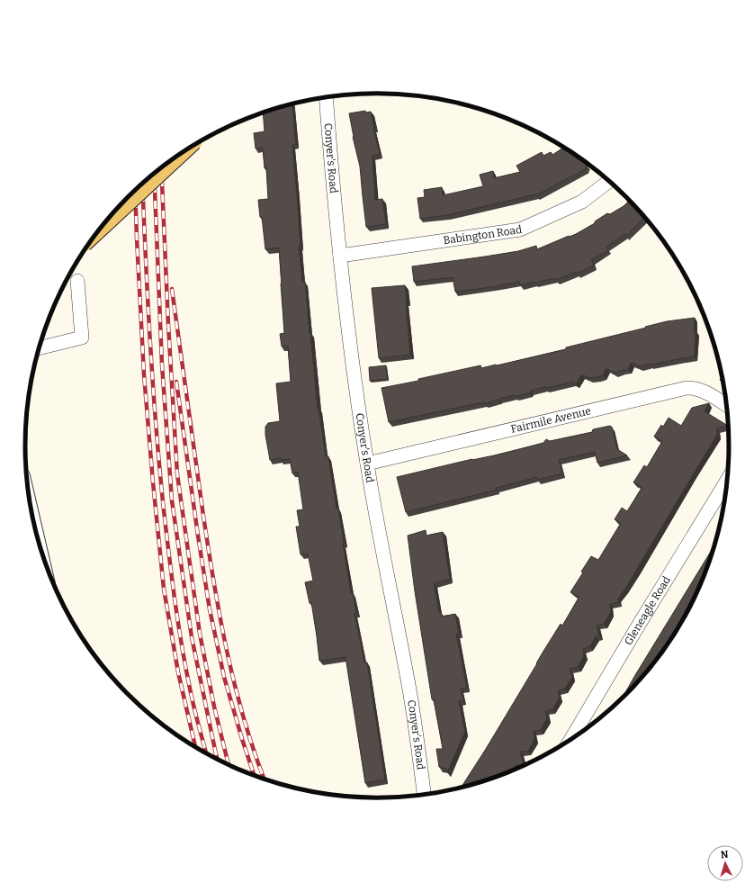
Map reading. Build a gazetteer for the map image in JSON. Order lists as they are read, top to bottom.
{
  "streets": {
    "street": [
      "Conyer's Road",
      "Babington Road",
      "Fairmile Avenue",
      "Gleneagle Road"
    ]
  },
  "crossings": [
    ["Conyer's Road", "Babington Road"],
    ["Conyer's Road", "Fairmile Avenue"]
  ],
  "north": "top"
}
